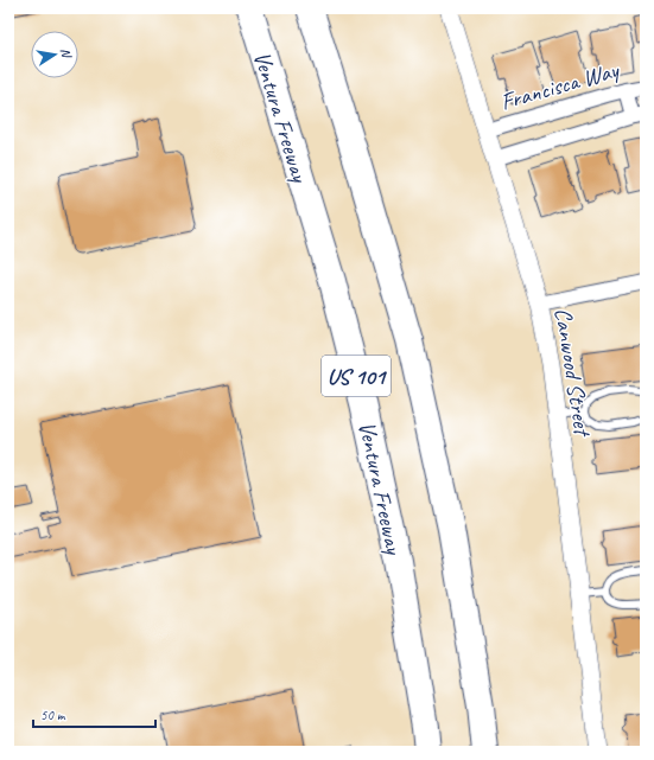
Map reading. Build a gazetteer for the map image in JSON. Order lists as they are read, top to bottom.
{
  "streets": {
    "highway": ["Ventura Freeway", "US 101"],
    "street": ["Francisca Way", "Canwood Street"]
  },
  "crossings": [
    ["Francisca Way", "Canwood Street"]
  ],
  "scale_bar": "50 m",
  "north": "right"
}
